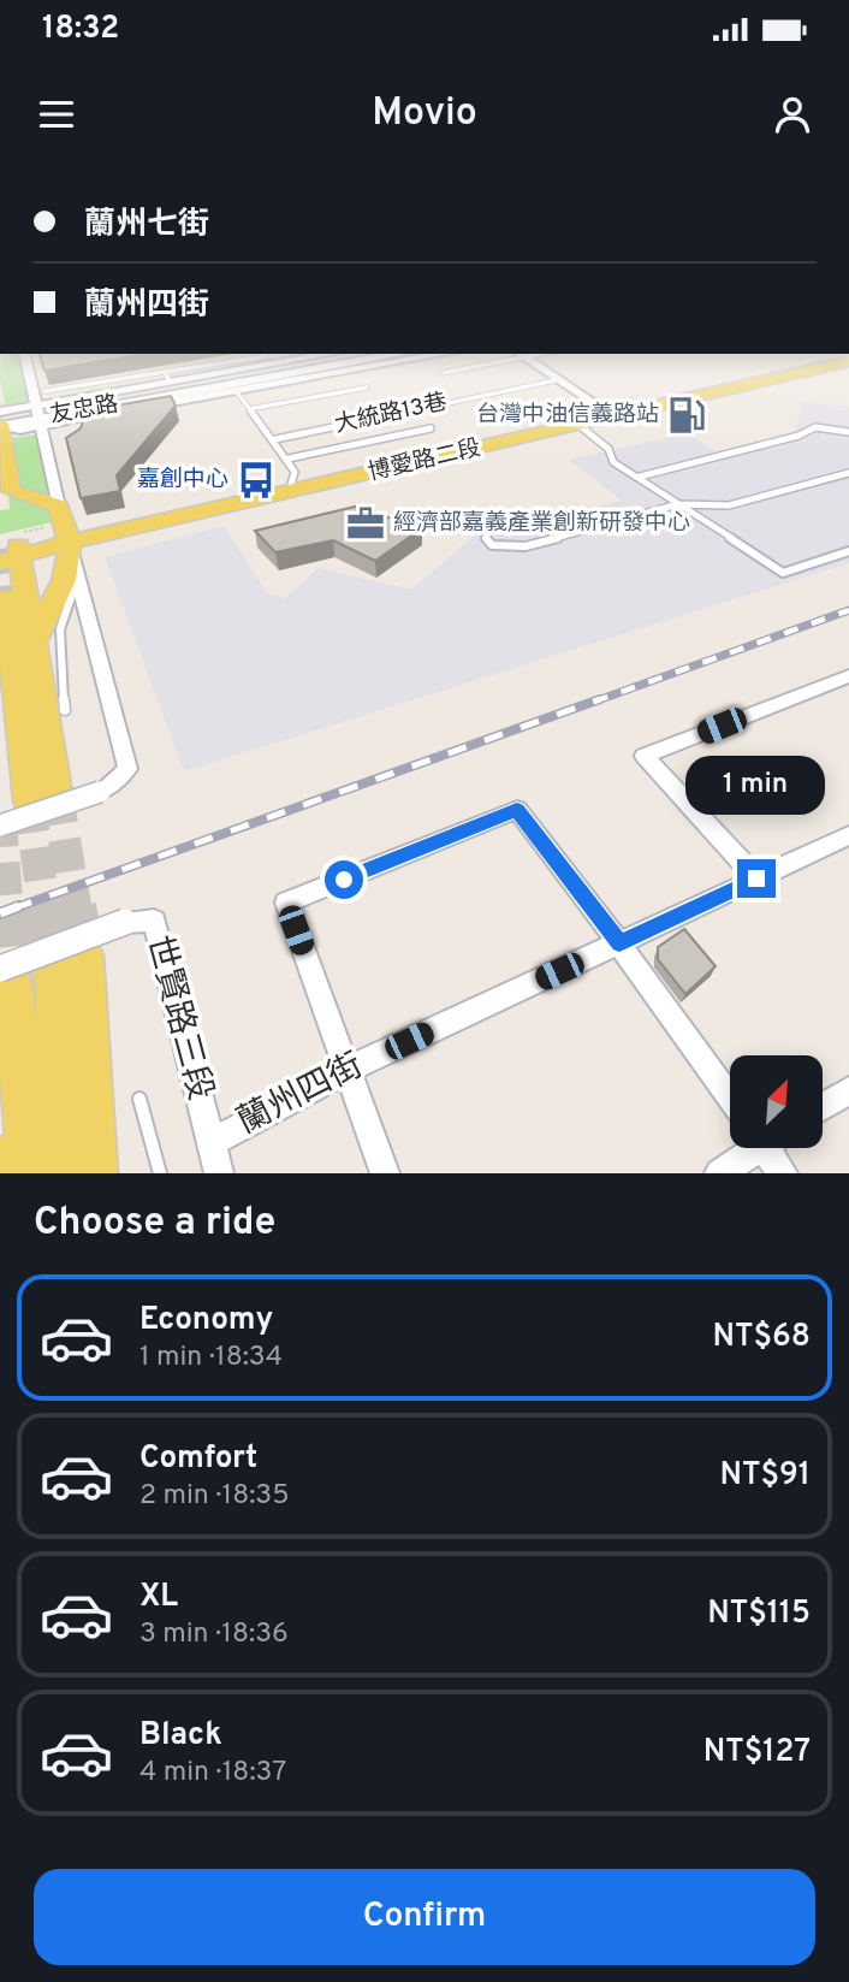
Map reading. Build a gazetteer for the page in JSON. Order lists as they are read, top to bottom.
{
  "streets": {
    "main road": ["博愛路二段"],
    "street": ["友忠路", "世賢路三段", "蘭州四街"],
    "lane": ["大統路13巷"]
  },
  "crossings": [
    ["世賢路三段", "蘭州四街"]
  ],
  "places": {
    "fuel station": ["台灣中油信義路站"],
    "bus stop": ["嘉創中心"],
    "office": ["經濟部嘉義產業創新研發中心"]
  },
  "north": "top right",
  "page": {
    "status": "18:32",
    "header": "Movio",
    "banner": ["蘭州七街", "蘭州四街"],
    "bubble": "1 min",
    "heading": "Choose a ride",
    "list": [
      {
        "name": "Economy",
        "note": "1 min · 18:34",
        "value": "NT$68"
      },
      {
        "name": "Comfort",
        "note": "2 min · 18:35",
        "value": "NT$91"
      },
      {
        "name": "XL",
        "note": "3 min · 18:36",
        "value": "NT$115"
      },
      {
        "name": "Black",
        "note": "4 min · 18:37",
        "value": "NT$127"
      }
    ],
    "buttons": "Confirm"
  }
}
